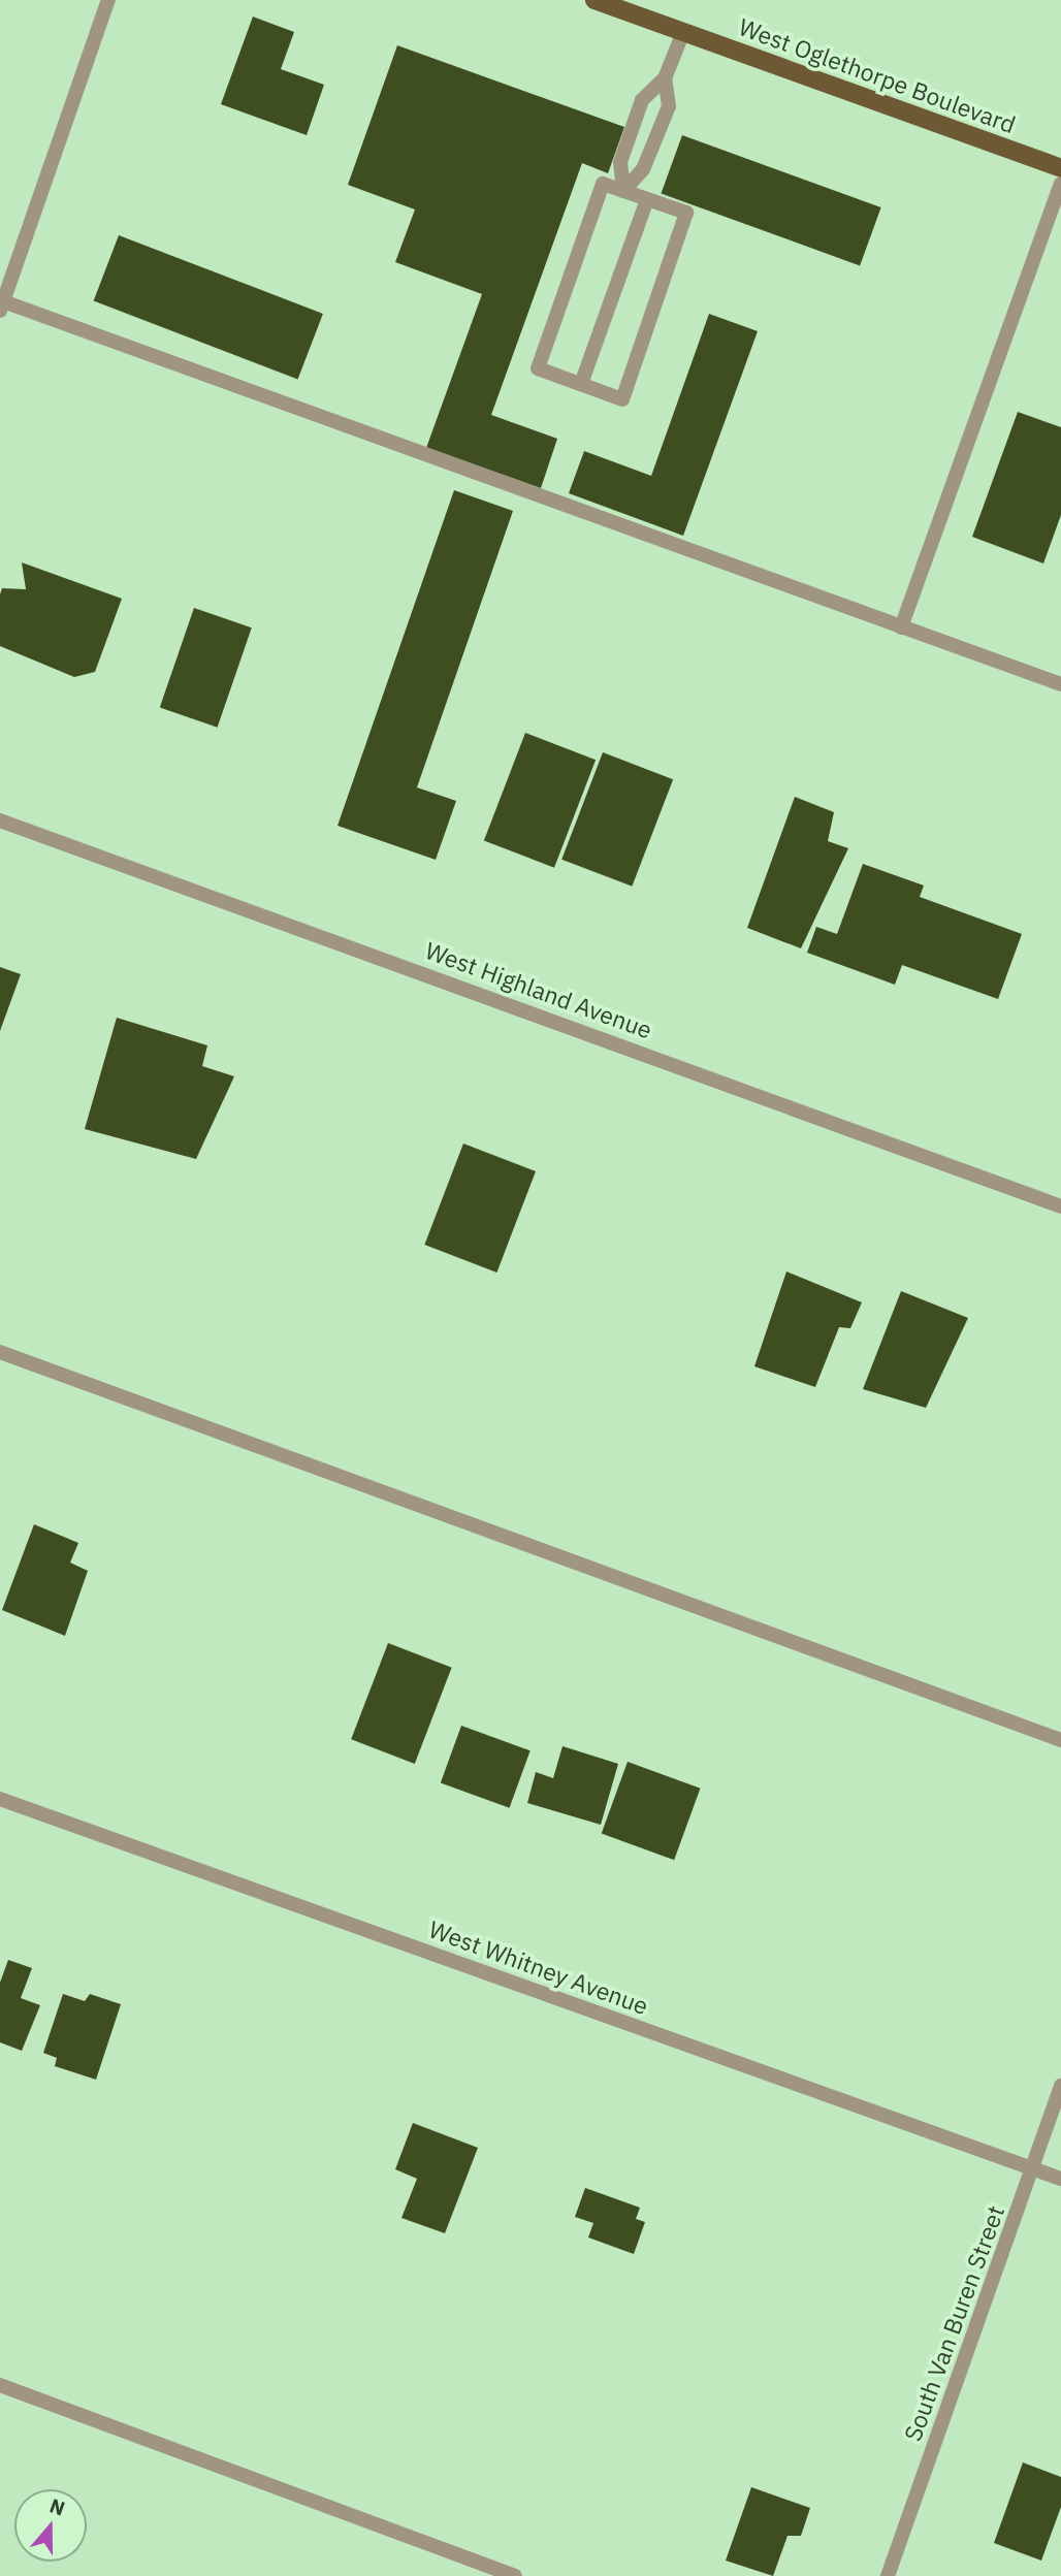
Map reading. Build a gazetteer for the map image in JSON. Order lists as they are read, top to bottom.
{
  "streets": {
    "main road": ["West Oglethorpe Boulevard"],
    "street": ["West Highland Avenue", "West Whitney Avenue", "South Van Buren Street"]
  },
  "crossings": [
    ["West Whitney Avenue", "South Van Buren Street"]
  ],
  "north": "top"
}
